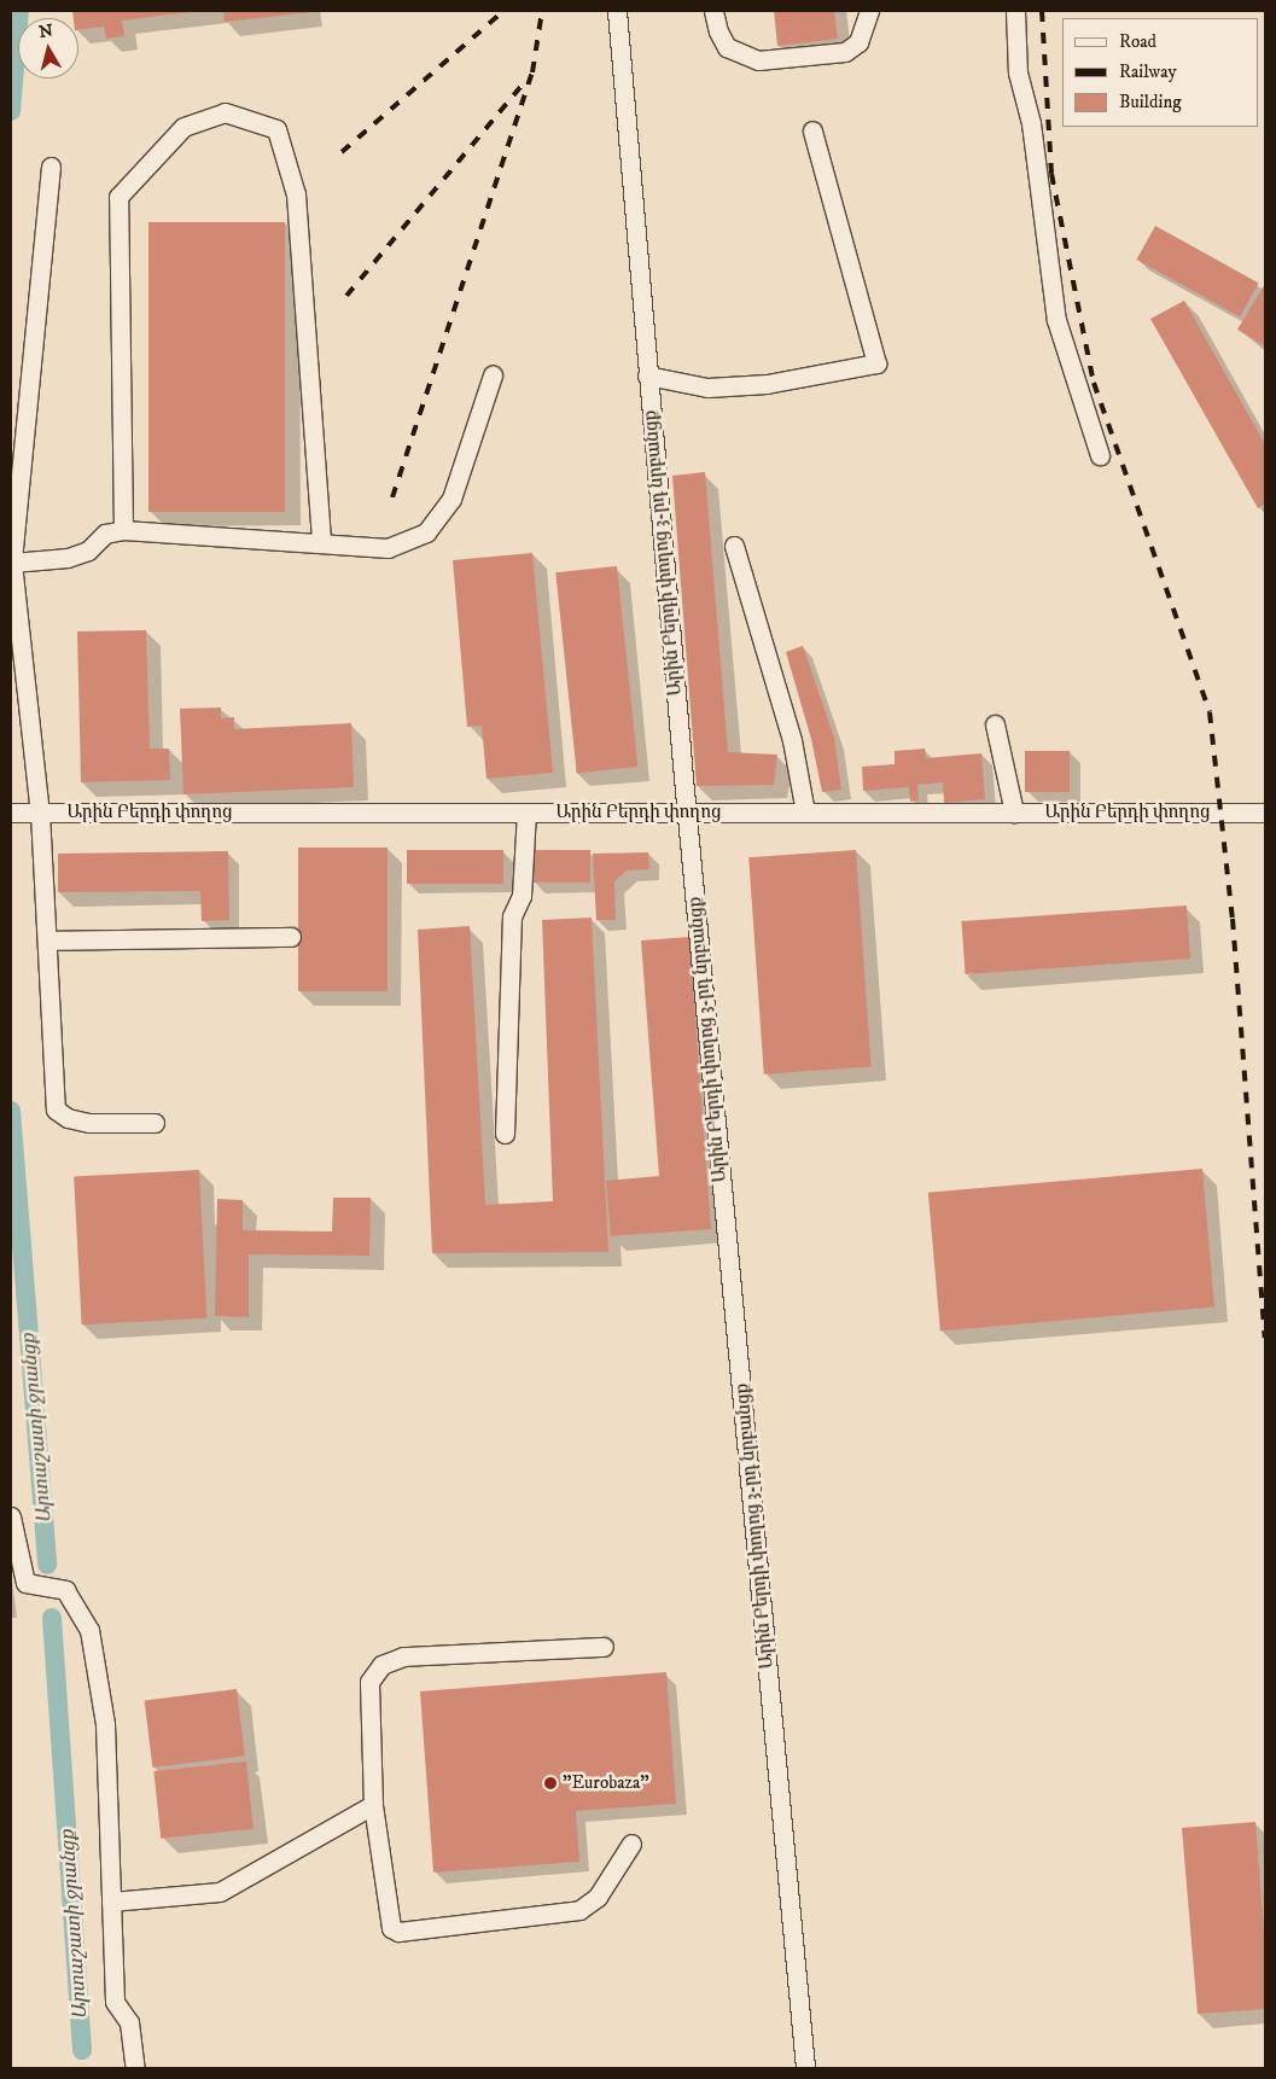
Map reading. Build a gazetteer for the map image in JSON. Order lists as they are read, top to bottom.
{
  "streets": {
    "street": ["Արին Բերդի փողոց 3-րդ նրբանցք", "Արին Բերդի փողոց"]
  },
  "crossings": [
    ["Արին Բերդի փողոց 3-րդ նրբանցք", "Արին Բերդի փողոց"]
  ],
  "water": ["Արտաշատի ջրանցք"],
  "places": ["\"Eurobaza\""],
  "legend": ["Road", "Railway", "Building"],
  "north": "top"
}
